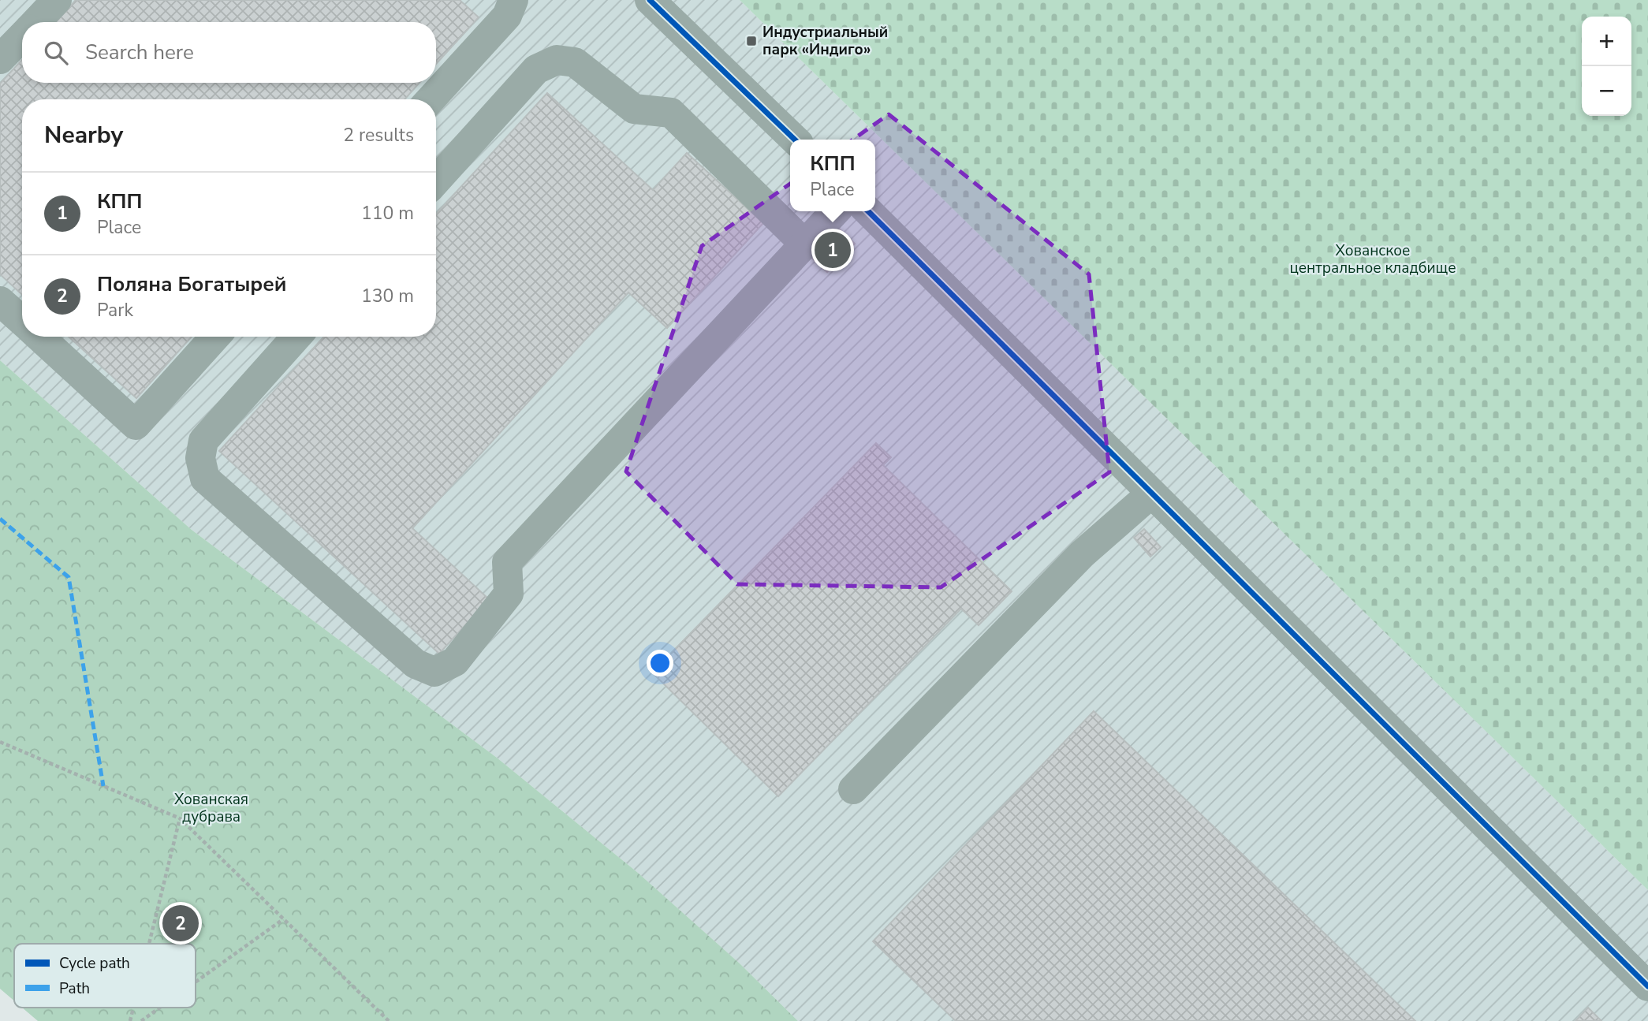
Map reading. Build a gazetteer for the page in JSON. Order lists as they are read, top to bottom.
{
  "parks": ["Хованское центральное кладбище", "Хованская дубрава"],
  "places": {
    "transit": ["Индустриальный парк «Индиго»"]
  },
  "legend": ["Cycle path", "Path"],
  "page": {
    "map_buttons": ["+", "−"],
    "search": "Search here",
    "heading": ["Nearby", "2 results"],
    "popup": ["КПП", "Place"],
    "list": [
      {
        "mark": "1",
        "name": "КПП",
        "note": "Place",
        "value": "110 m"
      },
      {
        "mark": "2",
        "name": "Поляна Богатырей",
        "note": "Park",
        "value": "130 m"
      }
    ],
    "pins": ["1", "2"]
  }
}
